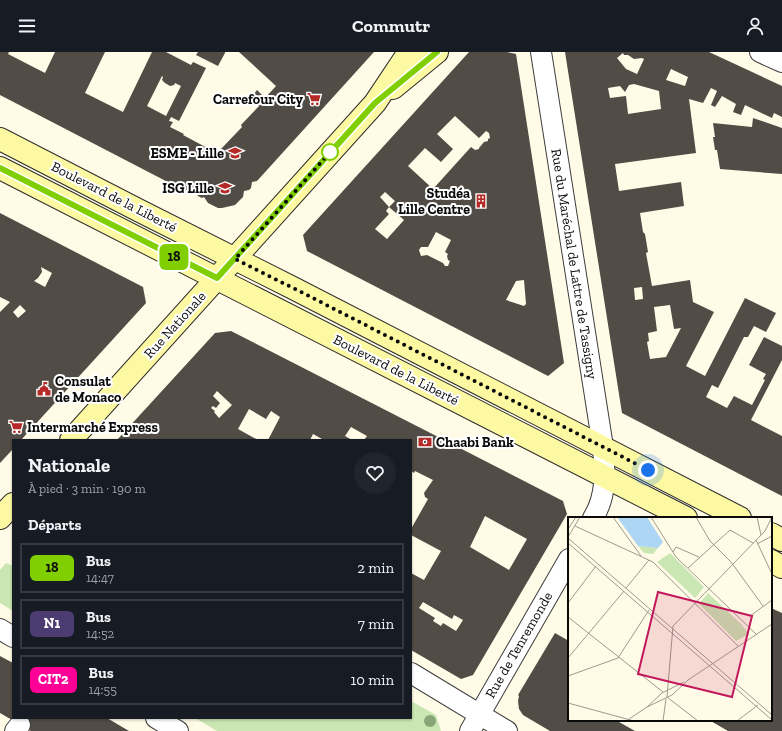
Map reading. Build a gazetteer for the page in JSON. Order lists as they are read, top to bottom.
{
  "streets": {
    "main road": ["Boulevard de la Liberté", "Rue Nationale"],
    "street": ["Rue du Maréchal de Lattre de Tassigny", "Rue de Tenremonde"]
  },
  "crossings": [
    ["Boulevard de la Liberté", "Rue du Maréchal de Lattre de Tassigny"],
    ["Boulevard de la Liberté", "Rue Nationale"]
  ],
  "places": {
    "supermarket": ["Carrefour City", "Intermarché Express"],
    "school or university": ["ESME - Lille", "ISG Lille"],
    "building": ["Studéa Lille Centre"],
    "public building": ["Consulat de Monaco"],
    "bank": ["Chaabi Bank"]
  },
  "lines": ["bus line 18"],
  "page": {
    "header": "Commutr",
    "on_map": "18",
    "heading": [
      ["Nationale", "À pied · 3 min · 190 m"],
      "Départs"
    ],
    "list": [
      {
        "mark": "18",
        "name": "Bus",
        "note": "14:47",
        "value": "2 min"
      },
      {
        "mark": "N1",
        "name": "Bus",
        "note": "14:52",
        "value": "7 min"
      },
      {
        "mark": "CIT2",
        "name": "Bus",
        "note": "14:55",
        "value": "10 min"
      }
    ]
  }
}
